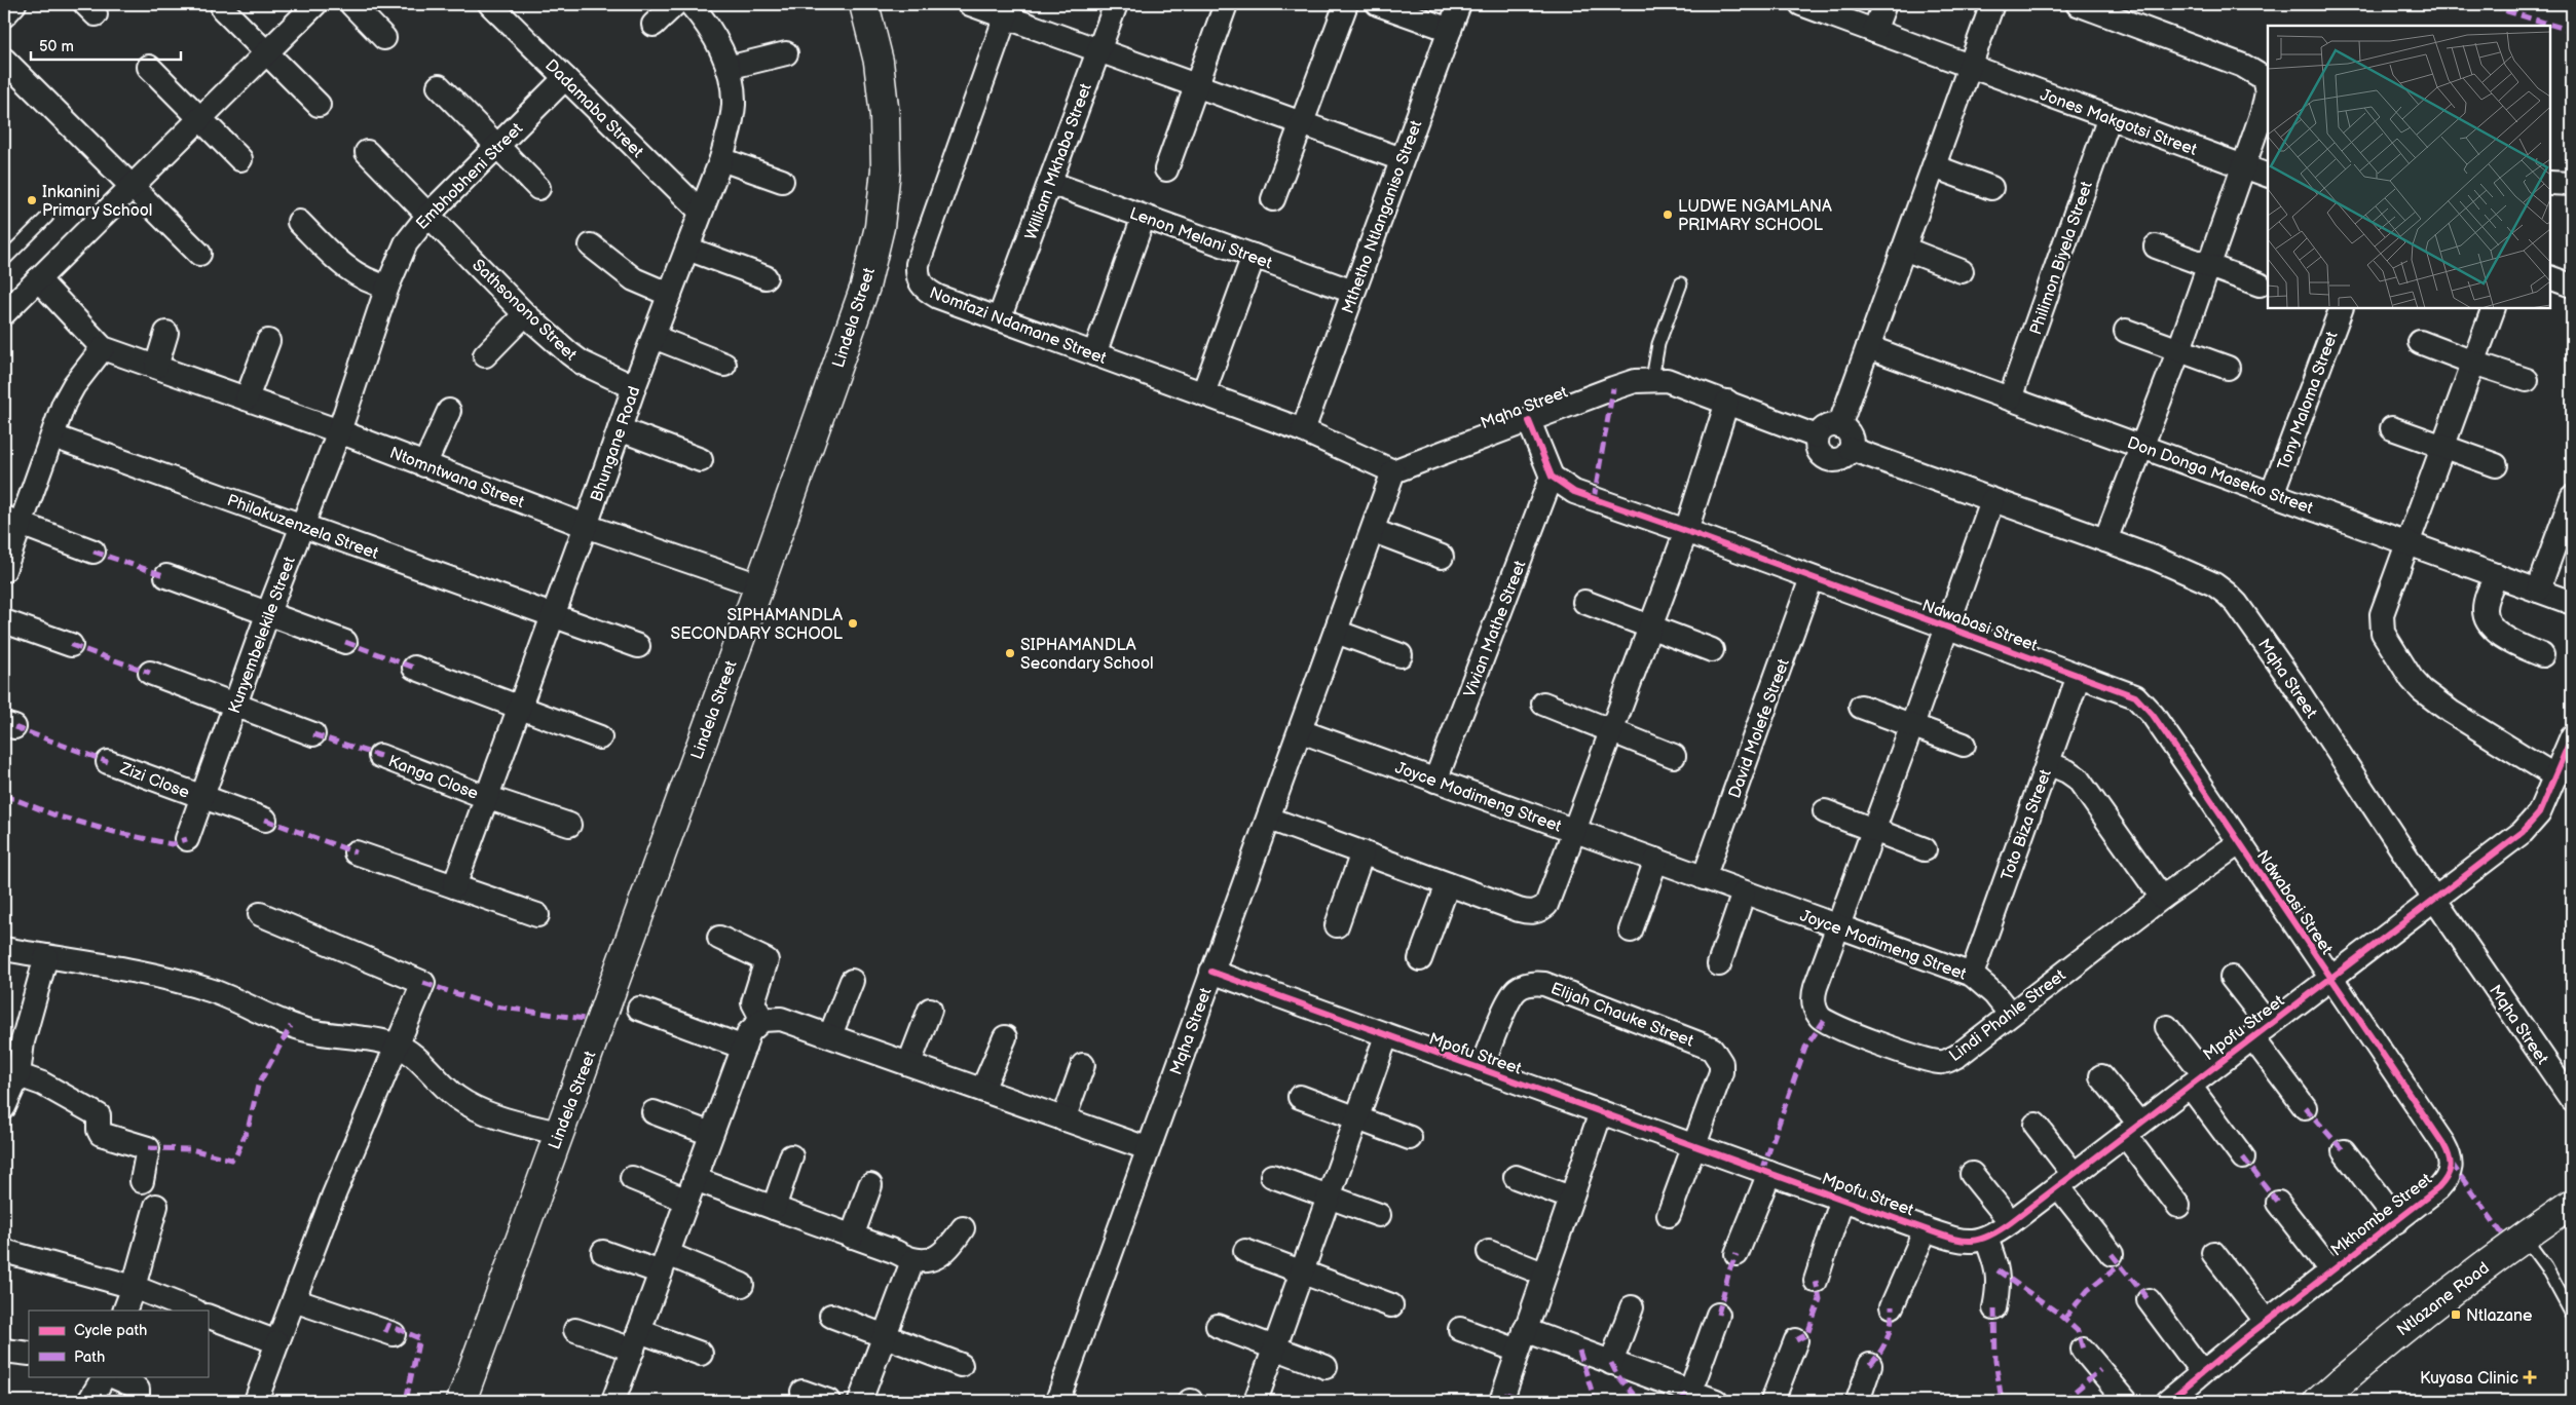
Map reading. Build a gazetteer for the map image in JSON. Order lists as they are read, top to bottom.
{
  "streets": {
    "street": [
      "Dadamaba Street",
      "Jones Makgotsi Street",
      "William Mkhaba Street",
      "Embhobheni Street",
      "Mthetho Ntlanganiso Street",
      "Lenon Melani Street",
      "Philimon Biyela Street",
      "Sathsonono Street",
      "Lindela Street",
      "Nomfazi Ndamane Street",
      "Tony Maloma Street",
      "Mqha Street",
      "Bhungane Road",
      "Don Donga Maseko Street",
      "Ntomntwana Street",
      "Philakuzenzela Street",
      "Ndwabasi Street",
      "Vivian Mathe Street",
      "Kunyembelekile Street",
      "David Molefe Street",
      "Kanga Close",
      "Zizi Close",
      "Joyce Modimeng Street",
      "Toto Biza Street",
      "Elijah Chauke Street",
      "Lindi Phahle Street",
      "Mpofu Street",
      "Mkhombe Street",
      "Ntlazane Road"
    ]
  },
  "crossings": [
    ["Dadamaba Street", "Embhobheni Street"],
    ["Dadamaba Street", "Bhungane Road"],
    ["Jones Makgotsi Street", "Philimon Biyela Street"],
    ["William Mkhaba Street", "Lenon Melani Street"],
    ["William Mkhaba Street", "Nomfazi Ndamane Street"],
    ["Embhobheni Street", "Sathsonono Street"],
    ["Embhobheni Street", "Ntomntwana Street"],
    ["Embhobheni Street", "Kunyembelekile Street"],
    ["Mthetho Ntlanganiso Street", "Lenon Melani Street"],
    ["Mthetho Ntlanganiso Street", "Nomfazi Ndamane Street"],
    ["Philimon Biyela Street", "Don Donga Maseko Street"],
    ["Sathsonono Street", "Bhungane Road"],
    ["Lindela Street", "Ntomntwana Street"],
    ["Nomfazi Ndamane Street", "Mqha Street"],
    ["Tony Maloma Street", "Don Donga Maseko Street"],
    ["Mqha Street", "Joyce Modimeng Street"],
    ["Mqha Street", "Lindi Phahle Street"],
    ["Mqha Street", "Mpofu Street"],
    ["Bhungane Road", "Ntomntwana Street"],
    ["Bhungane Road", "Philakuzenzela Street"],
    ["Bhungane Road", "Kanga Close"],
    ["Ntomntwana Street", "Kunyembelekile Street"],
    ["Philakuzenzela Street", "Kunyembelekile Street"],
    ["Ndwabasi Street", "Vivian Mathe Street"],
    ["Ndwabasi Street", "David Molefe Street"],
    ["Ndwabasi Street", "Toto Biza Street"],
    ["Ndwabasi Street", "Lindi Phahle Street"],
    ["Ndwabasi Street", "Mpofu Street"],
    ["Ndwabasi Street", "Mkhombe Street"],
    ["Vivian Mathe Street", "Joyce Modimeng Street"],
    ["Kunyembelekile Street", "Zizi Close"],
    ["David Molefe Street", "Joyce Modimeng Street"],
    ["Joyce Modimeng Street", "Toto Biza Street"],
    ["Joyce Modimeng Street", "Lindi Phahle Street"],
    ["Elijah Chauke Street", "Mpofu Street"],
    ["Mpofu Street", "Mkhombe Street"]
  ],
  "places": {
    "other": [
      "Inkanini Primary School",
      "LUDWE NGAMLANA PRIMARY SCHOOL",
      "SIPHAMANDLA SECONDARY SCHOOL",
      "SIPHAMANDLA Secondary School"
    ],
    "transit": ["Ntlazane"],
    "health": ["Kuyasa Clinic"]
  },
  "legend": ["Cycle path", "Path"],
  "scale_bar": "50 m"
}
